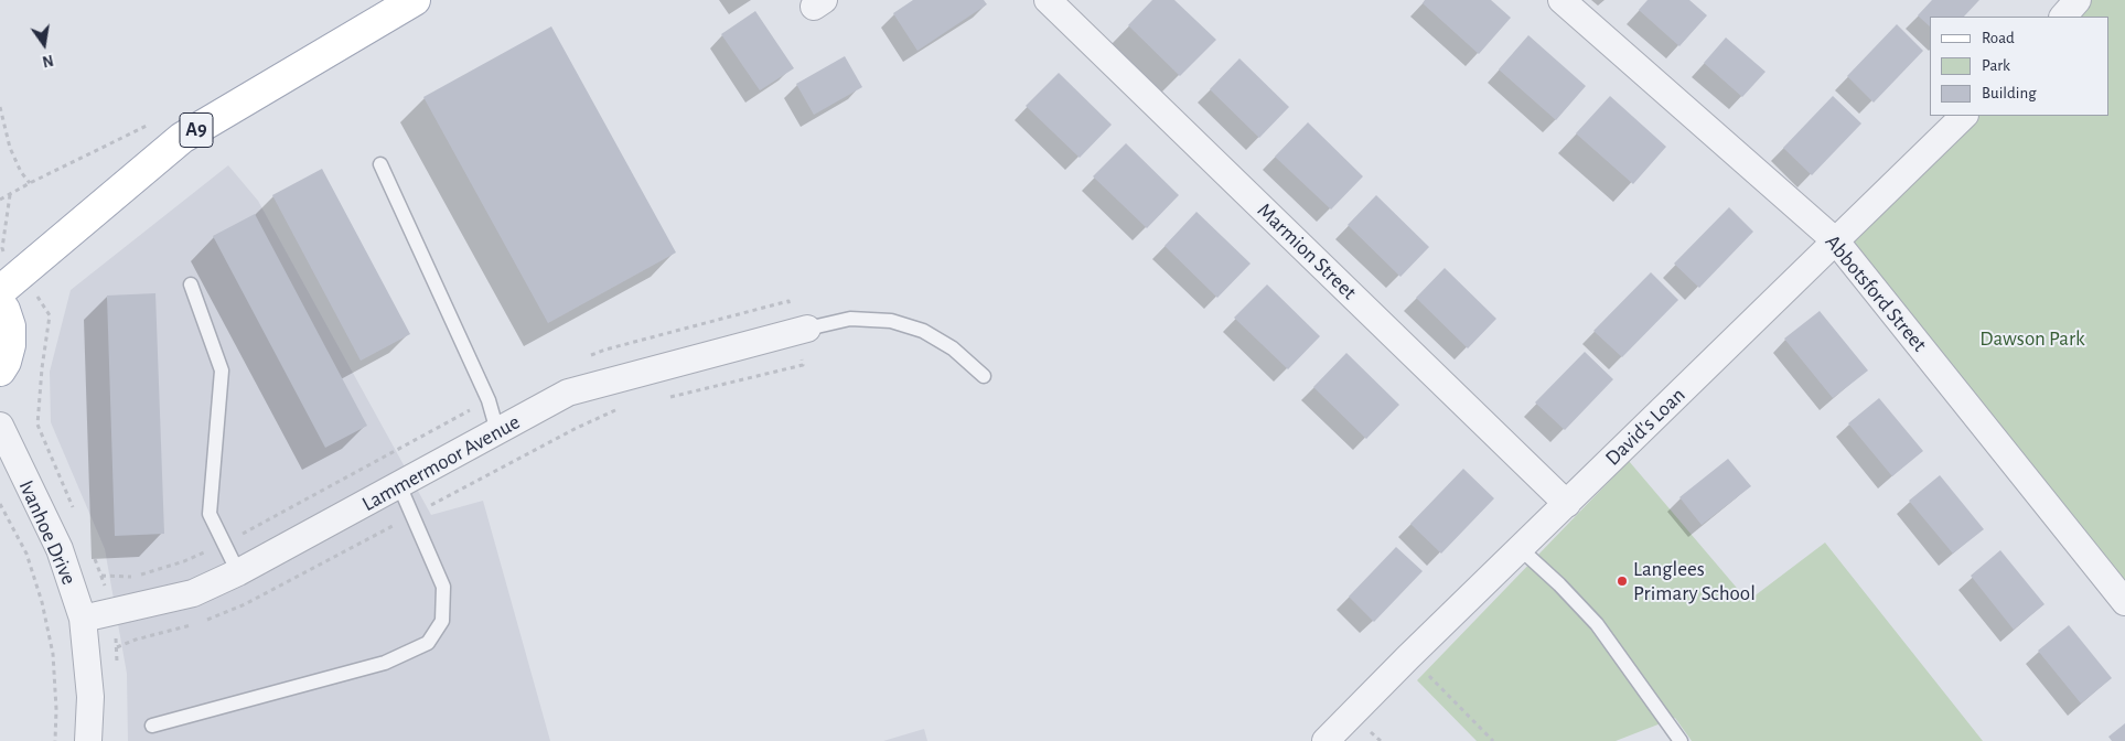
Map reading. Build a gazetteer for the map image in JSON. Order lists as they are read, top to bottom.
{
  "streets": {
    "main road": ["A9"],
    "street": [
      "Marmion Street",
      "Abbotsford Street",
      "David's Loan",
      "Lammermoor Avenue",
      "Ivanhoe Drive"
    ]
  },
  "crossings": [
    ["Marmion Street", "David's Loan"],
    ["Abbotsford Street", "David's Loan"],
    ["Lammermoor Avenue", "Ivanhoe Drive"]
  ],
  "parks": ["Dawson Park"],
  "places": ["Langlees Primary School"],
  "legend": ["Road", "Park", "Building"],
  "north": "bottom"
}
